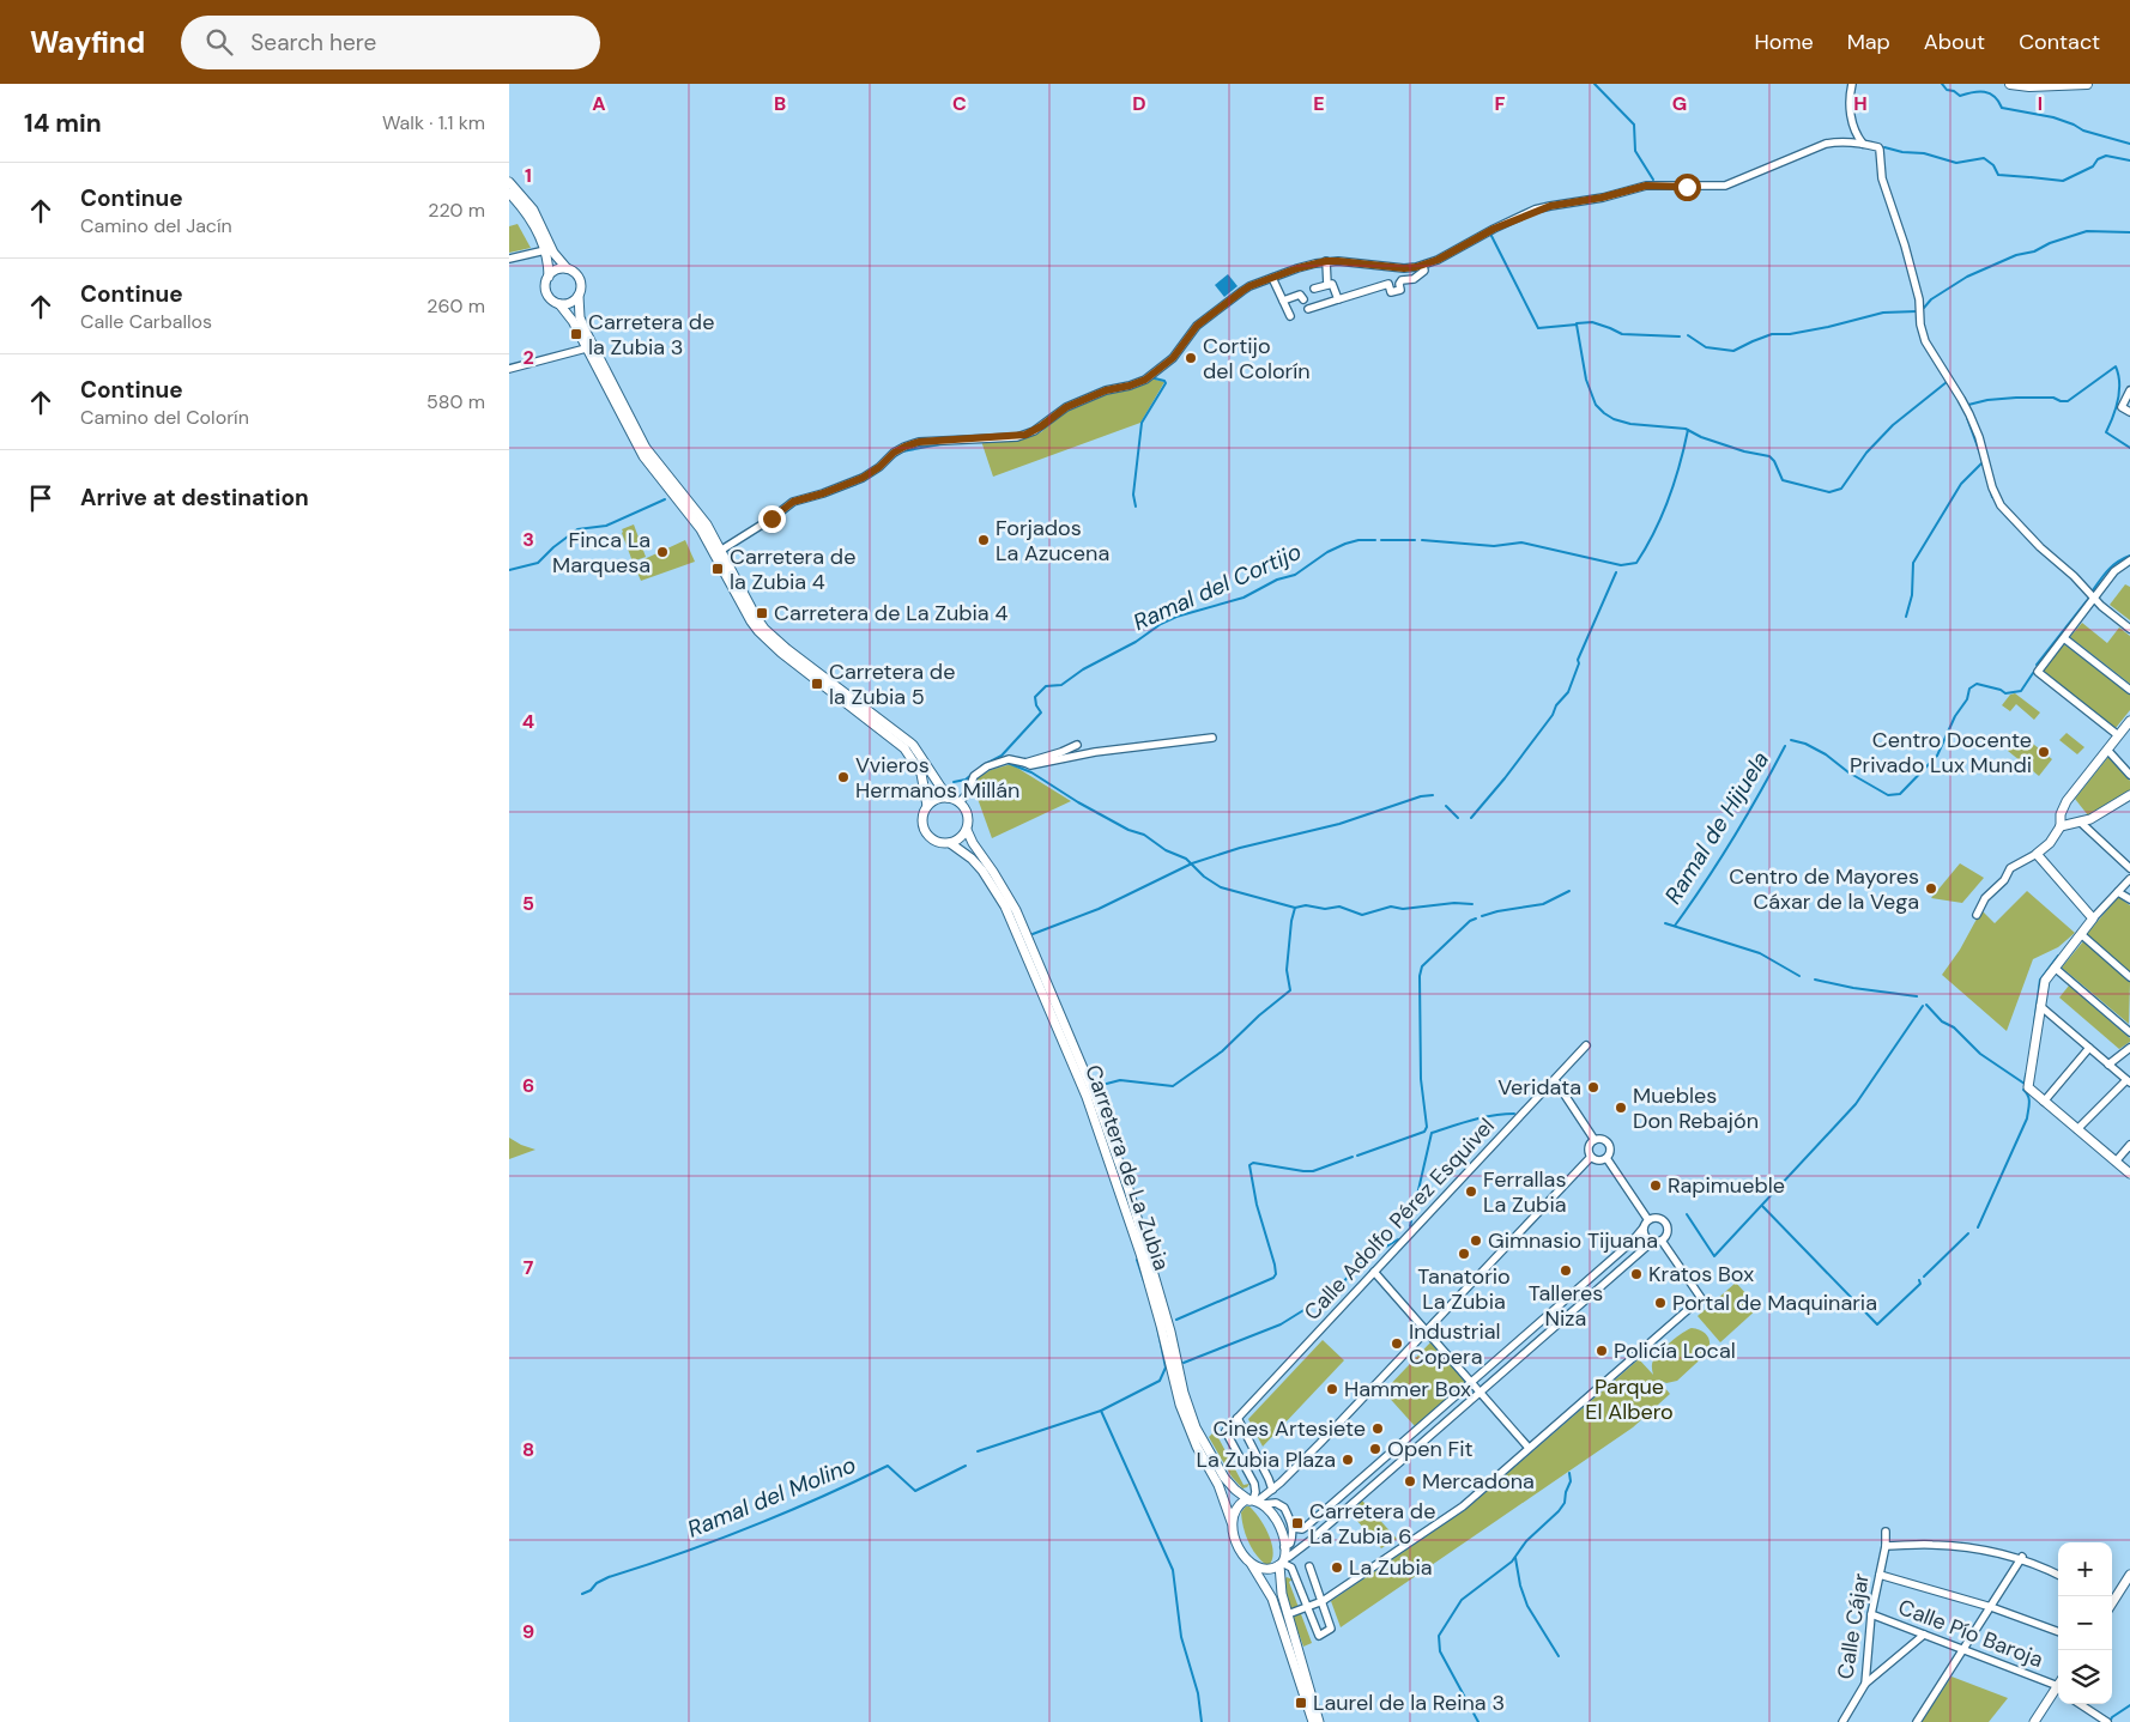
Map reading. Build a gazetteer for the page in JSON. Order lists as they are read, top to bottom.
{
  "streets": {
    "street": [
      "Carretera de La Zubia",
      "Calle Adolfo Pérez Esquivel",
      "Calle Cájar",
      "Calle Pío Baroja"
    ]
  },
  "crossings": [
    ["Calle Cájar", "Calle Pío Baroja"]
  ],
  "water": ["Ramal del Cortijo", "Ramal de Hijuela", "Ramal del Molino"],
  "parks": ["Parque El Albero"],
  "places": {
    "transit": [
      "Carretera de la Zubia 3",
      "Carretera de la Zubia 4",
      "Carretera de La Zubia 4",
      "Carretera de la Zubia 5",
      "Carretera de La Zubia 6",
      "Laurel de la Reina 3"
    ],
    "other": [
      "Cortijo del Colorín",
      "Forjados La Azucena",
      "Finca La Marquesa",
      "Centro Docente Privado Lux Mundi",
      "Vvieros Hermanos Millán",
      "Centro de Mayores Cáxar de la Vega",
      "Veridata",
      "Muebles Don Rebajón",
      "Rapimueble",
      "Ferrallas La Zubia",
      "Gimnasio Tijuana",
      "Tanatorio La Zubia",
      "Talleres Niza",
      "Kratos Box",
      "Portal de Maquinaria",
      "Industrial Copera",
      "Policía Local",
      "Hammer Box",
      "Cines Artesiete",
      "Open Fit",
      "La Zubia Plaza",
      "Mercadona",
      "La Zubia"
    ]
  },
  "page": {
    "header": "Wayfind",
    "search": "Search here",
    "nav": [
      "Home",
      "Map",
      "About",
      "Contact"
    ],
    "heading": ["14 min", "Walk · 1.1 km"],
    "list": [
      ["Continue", "Camino del Jacín", "220 m"],
      ["Continue", "Calle Carballos", "260 m"],
      ["Continue", "Camino del Colorín", "580 m"],
      "Arrive at destination"
    ],
    "map_buttons": ["+", "−"]
  },
  "grid": {
    "columns": [
      "A",
      "B",
      "C",
      "D",
      "E",
      "F",
      "G",
      "H",
      "I"
    ],
    "rows": [
      "1",
      "2",
      "3",
      "4",
      "5",
      "6",
      "7",
      "8",
      "9"
    ]
  }
}
